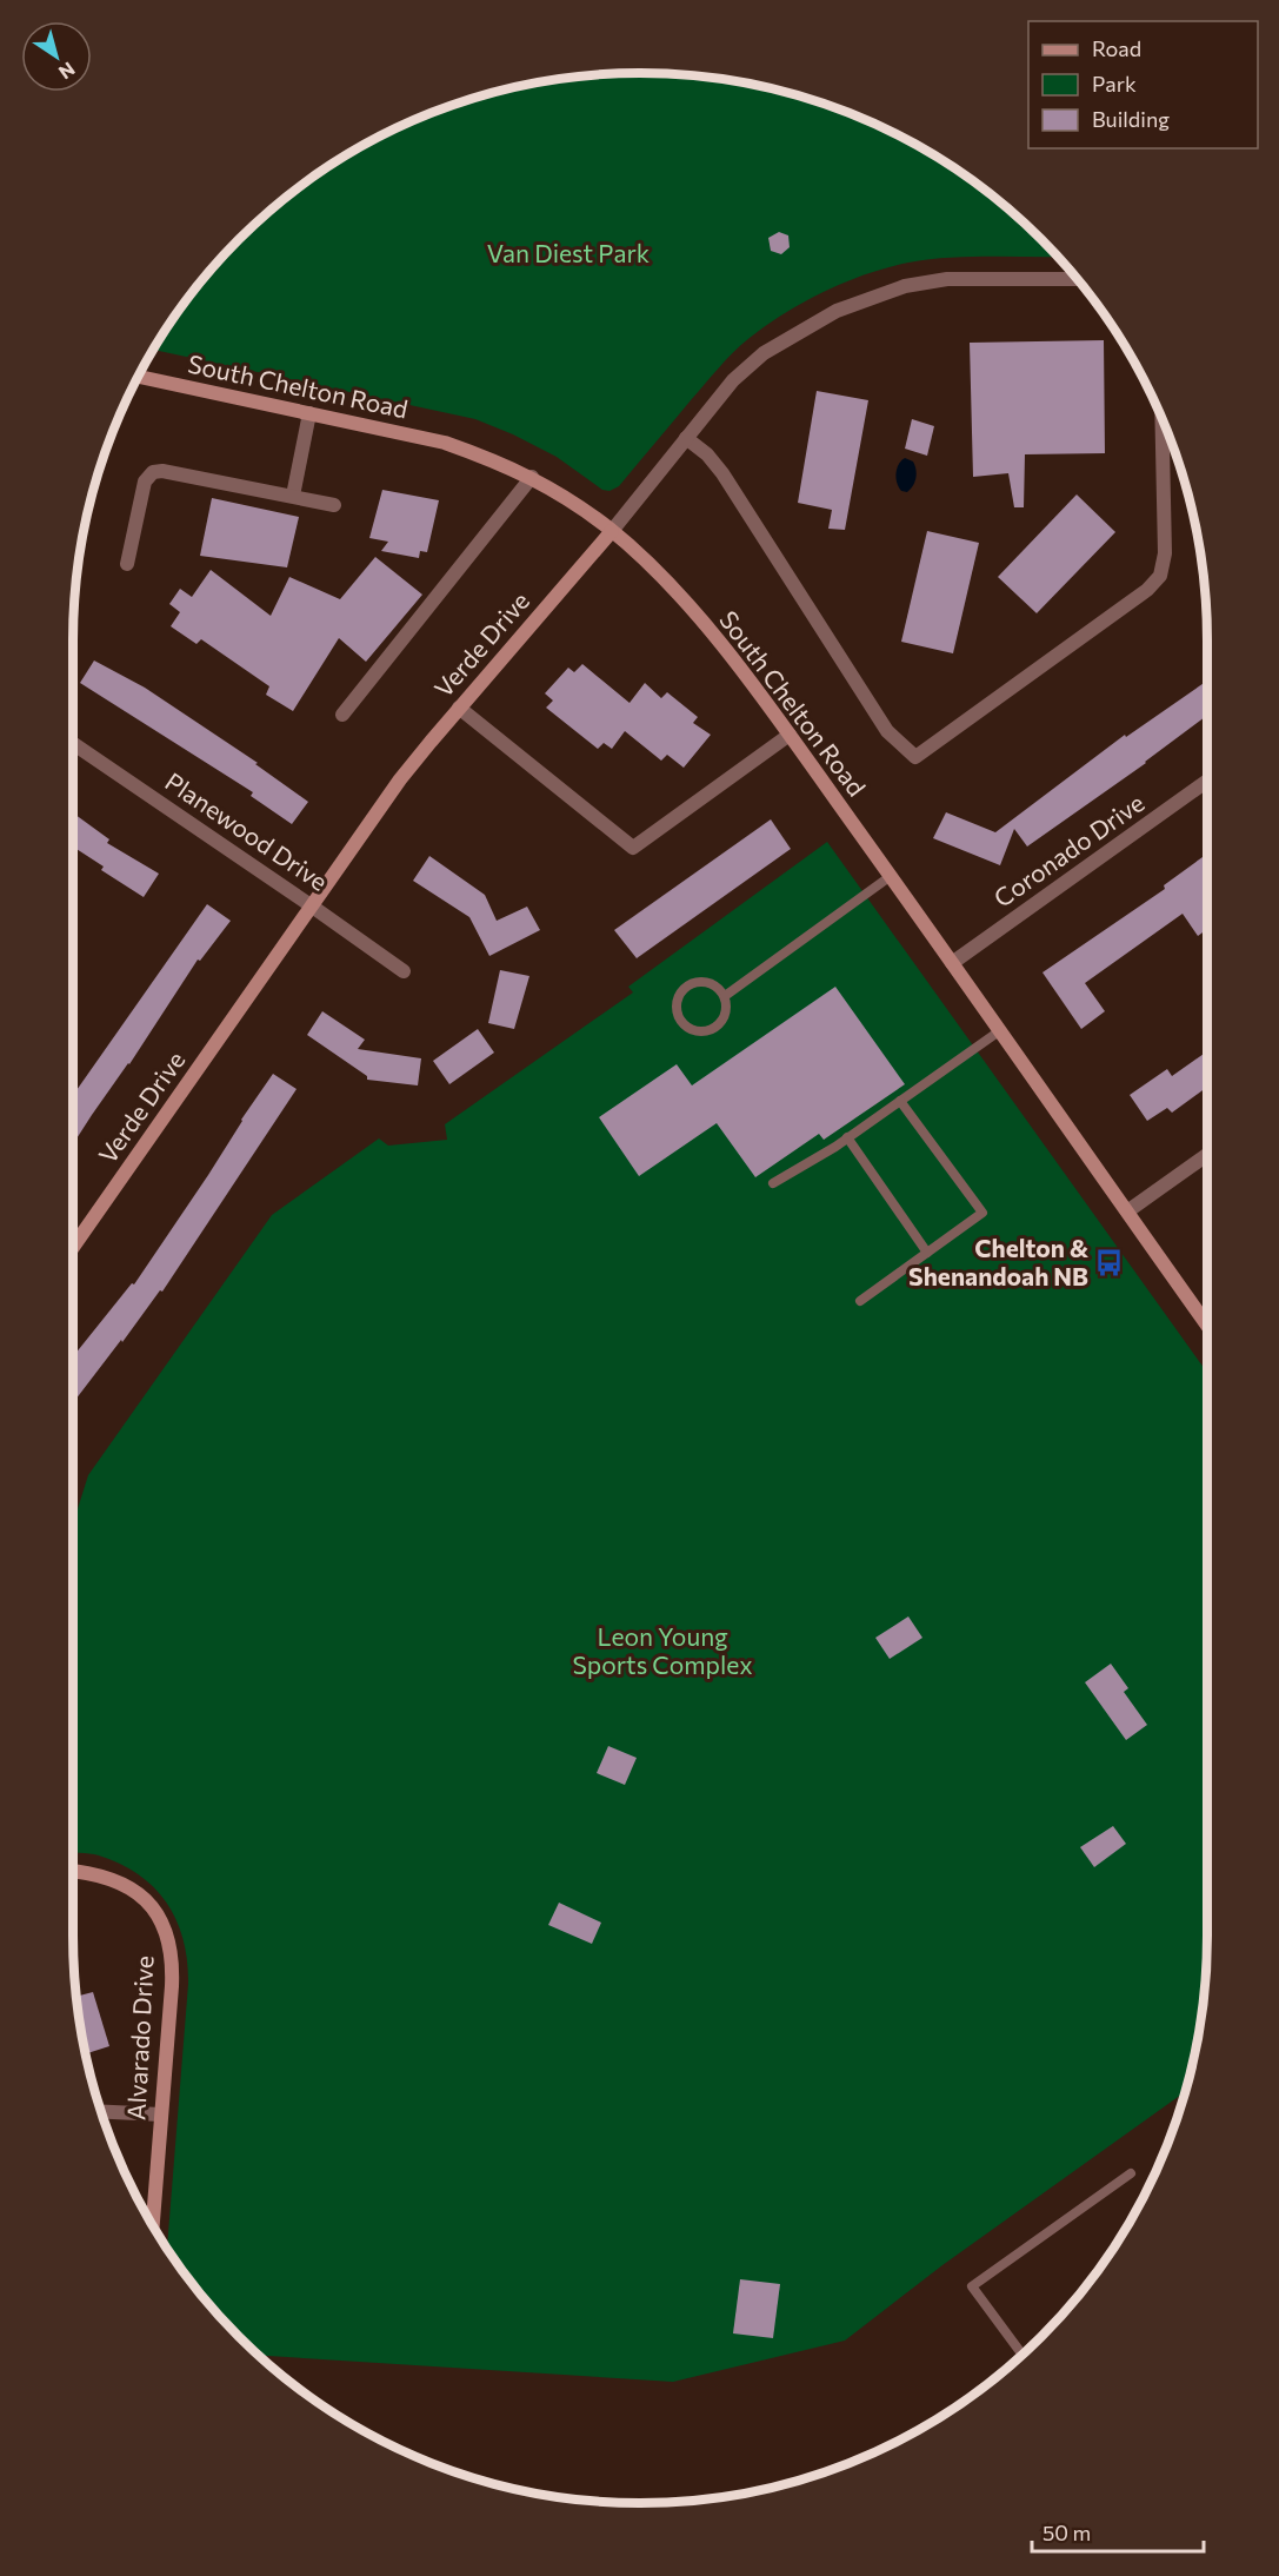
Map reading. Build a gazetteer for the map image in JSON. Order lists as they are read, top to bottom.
{
  "streets": {
    "main road": ["South Chelton Road", "Verde Drive", "Alvarado Drive"],
    "street": ["Planewood Drive", "Coronado Drive"]
  },
  "crossings": [
    ["South Chelton Road", "Verde Drive"],
    ["South Chelton Road", "Coronado Drive"],
    ["Verde Drive", "Planewood Drive"]
  ],
  "parks": ["Van Diest Park", "Leon Young Sports Complex"],
  "places": {
    "bus stop": ["Chelton & Shenandoah NB"]
  },
  "legend": ["Road", "Park", "Building"],
  "scale_bar": "50 m",
  "north": "bottom right"
}
